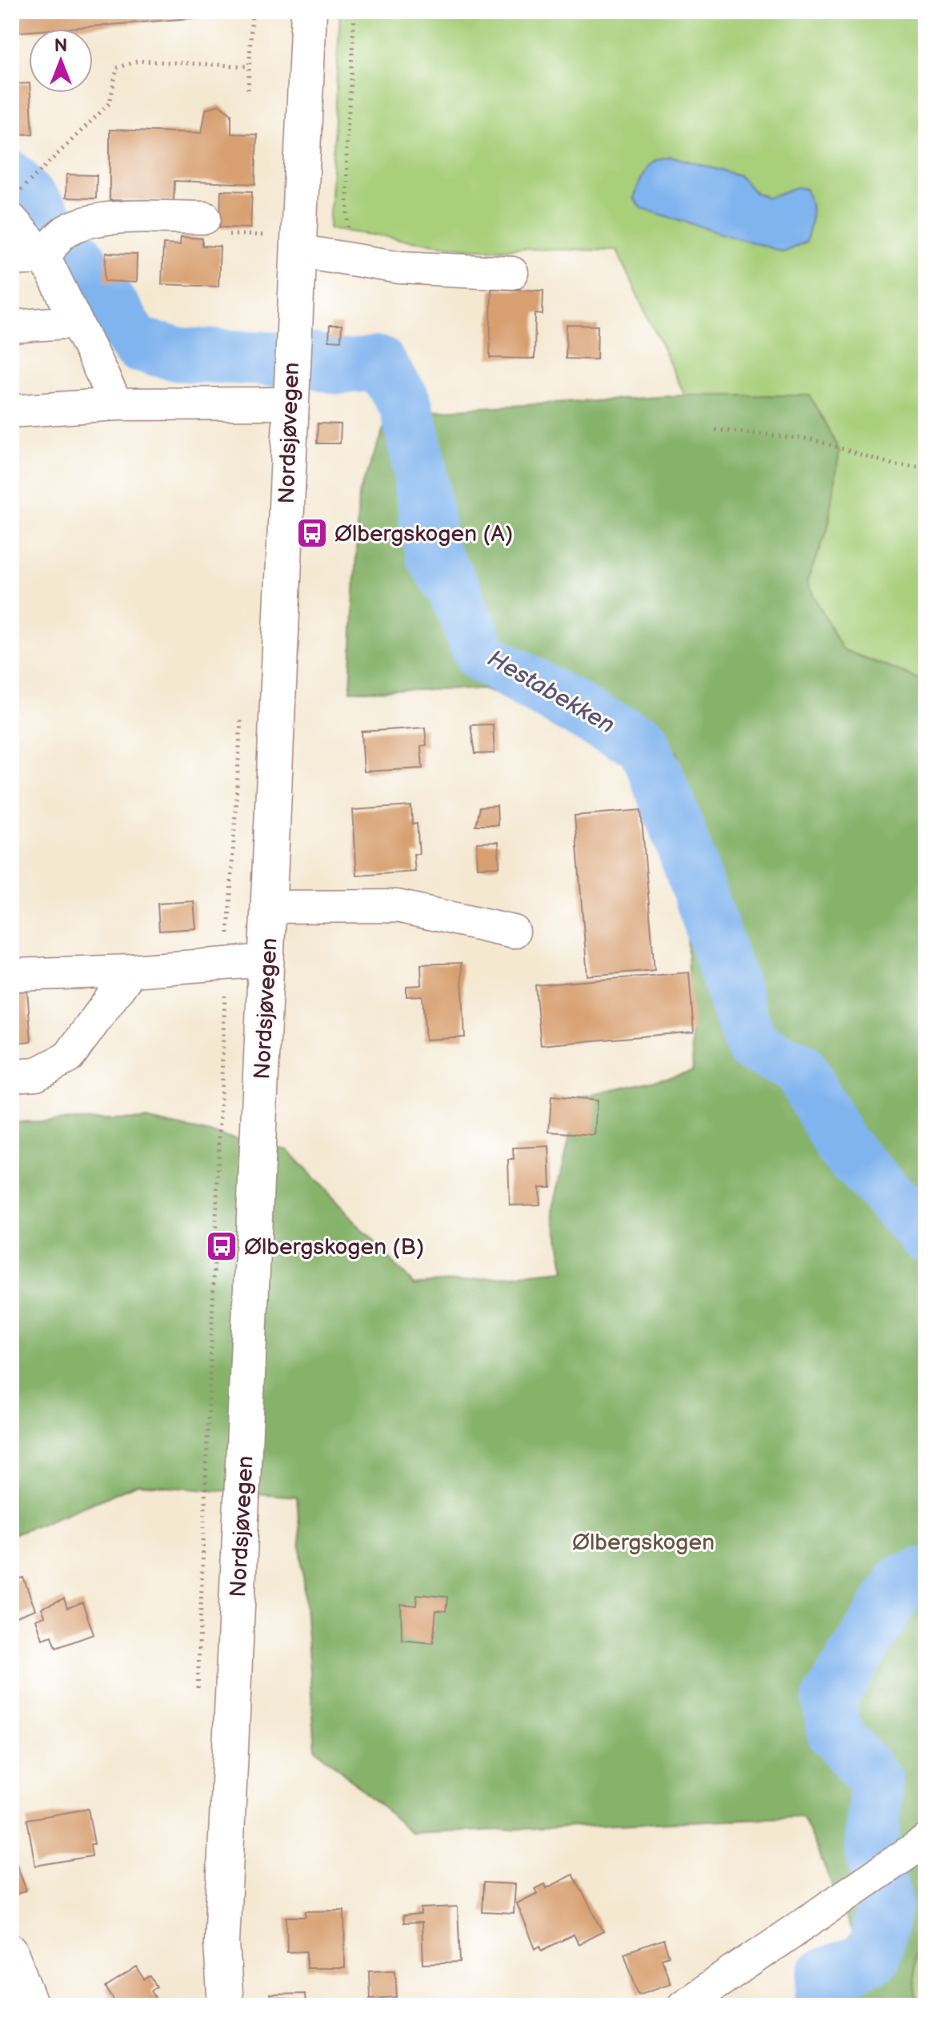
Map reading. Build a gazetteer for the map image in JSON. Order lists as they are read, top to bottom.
{
  "streets": {
    "main road": ["Nordsjøvegen"]
  },
  "water": ["Hestabekken"],
  "parks": ["Ølbergskogen"],
  "places": {
    "bus stop": ["Ølbergskogen (A)", "Ølbergskogen (B)"]
  },
  "north": "top"
}
